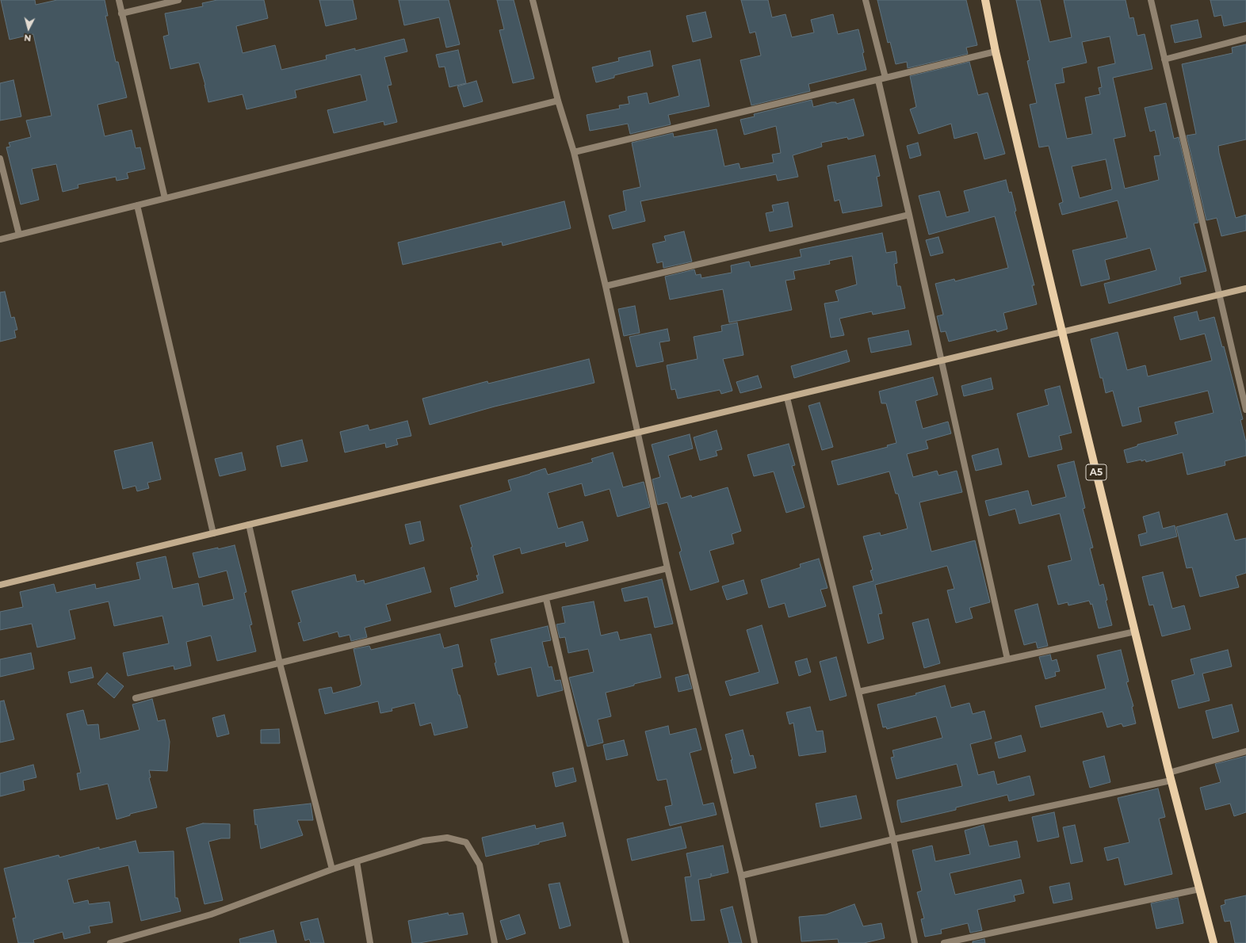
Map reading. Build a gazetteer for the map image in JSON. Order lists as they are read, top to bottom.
{
  "streets": {
    "main road": ["A5"]
  },
  "north": "bottom"
}
